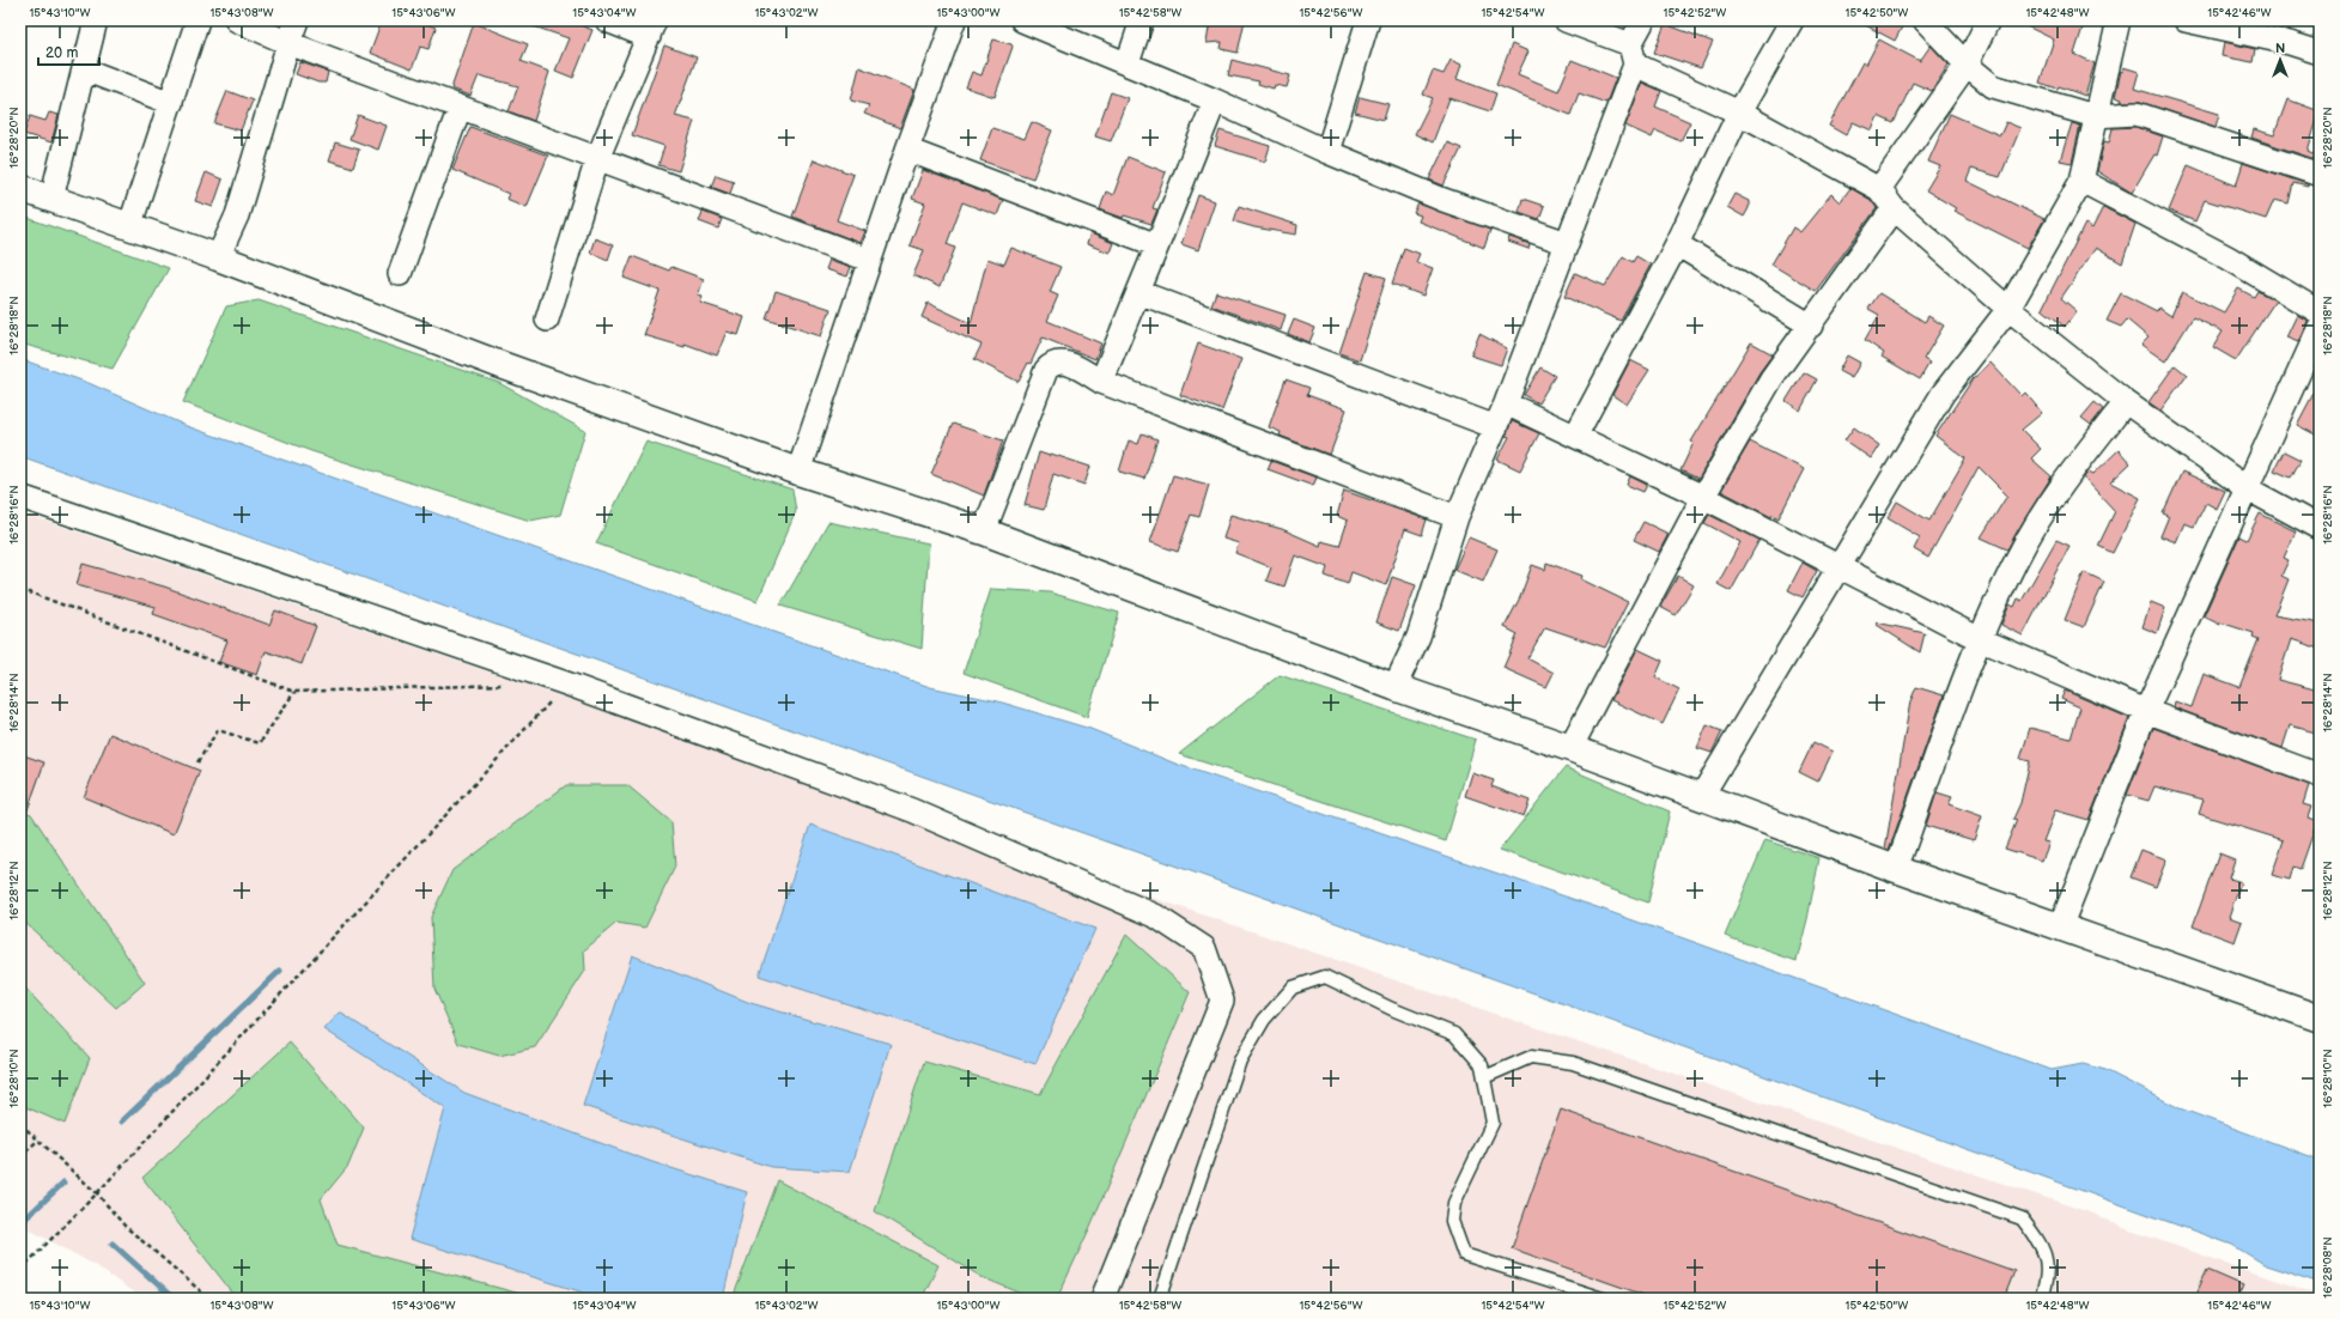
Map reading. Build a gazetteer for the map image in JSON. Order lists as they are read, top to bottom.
{
  "scale_bar": "20 m",
  "north": "top",
  "coordinates": [
    "15°43'10\"W",
    "15°43'08\"W",
    "15°43'06\"W",
    "15°43'04\"W",
    "15°43'02\"W",
    "15°43'00\"W",
    "15°42'58\"W",
    "15°42'56\"W",
    "15°42'54\"W",
    "15°42'52\"W",
    "15°42'50\"W",
    "15°42'48\"W",
    "15°42'46\"W",
    "16°28'20\"N",
    "16°28'18\"N",
    "16°28'16\"N",
    "16°28'14\"N",
    "16°28'12\"N",
    "16°28'10\"N",
    "16°28'08\"N"
  ]
}
